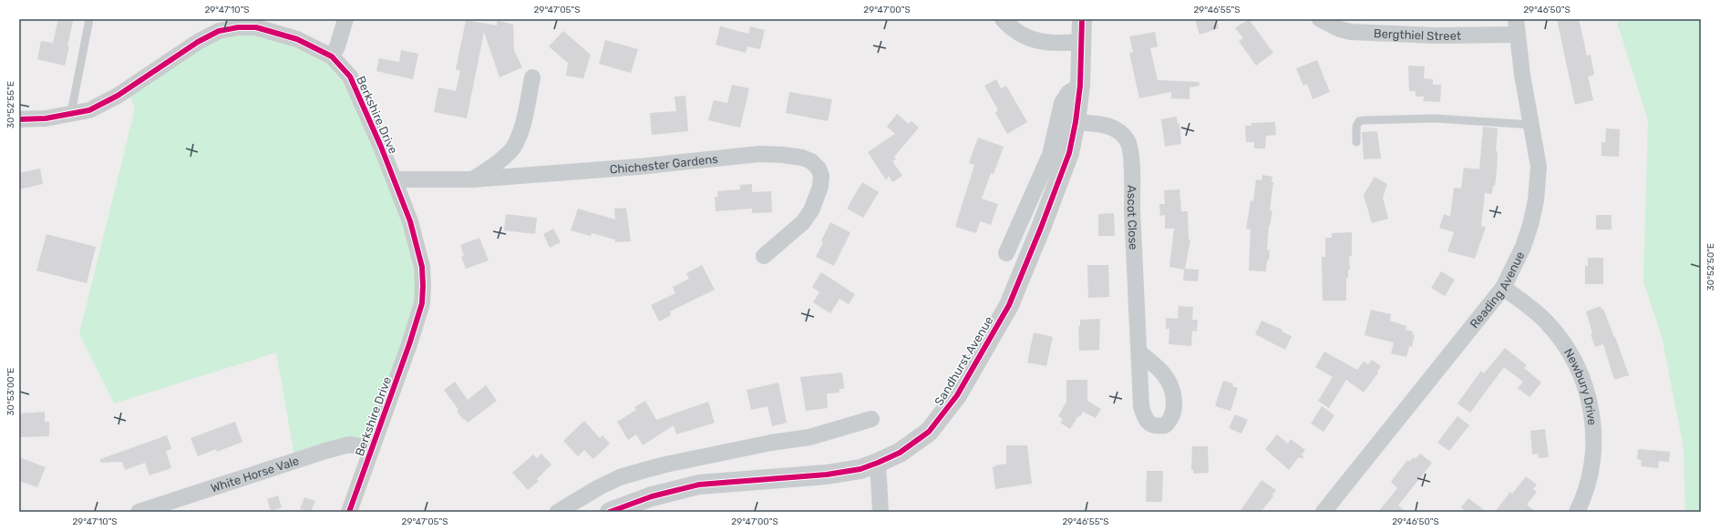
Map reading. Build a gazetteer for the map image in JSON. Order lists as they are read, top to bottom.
{
  "streets": {
    "street": [
      "Bergthiel Street",
      "Berkshire Drive",
      "Chichester Gardens",
      "Ascot Close",
      "Reading Avenue",
      "Sandhurst Avenue",
      "Newbury Drive",
      "White Horse Vale"
    ]
  },
  "crossings": [
    ["Bergthiel Street", "Reading Avenue"],
    ["Berkshire Drive", "Chichester Gardens"],
    ["Berkshire Drive", "White Horse Vale"],
    ["Ascot Close", "Sandhurst Avenue"],
    ["Reading Avenue", "Newbury Drive"]
  ],
  "coordinates": [
    "29°47'10\"S",
    "29°47'05\"S",
    "29°47'00\"S",
    "29°46'55\"S",
    "29°46'50\"S",
    "30°52'55\"E",
    "30°52'50\"E",
    "30°53'00\"E"
  ]
}
